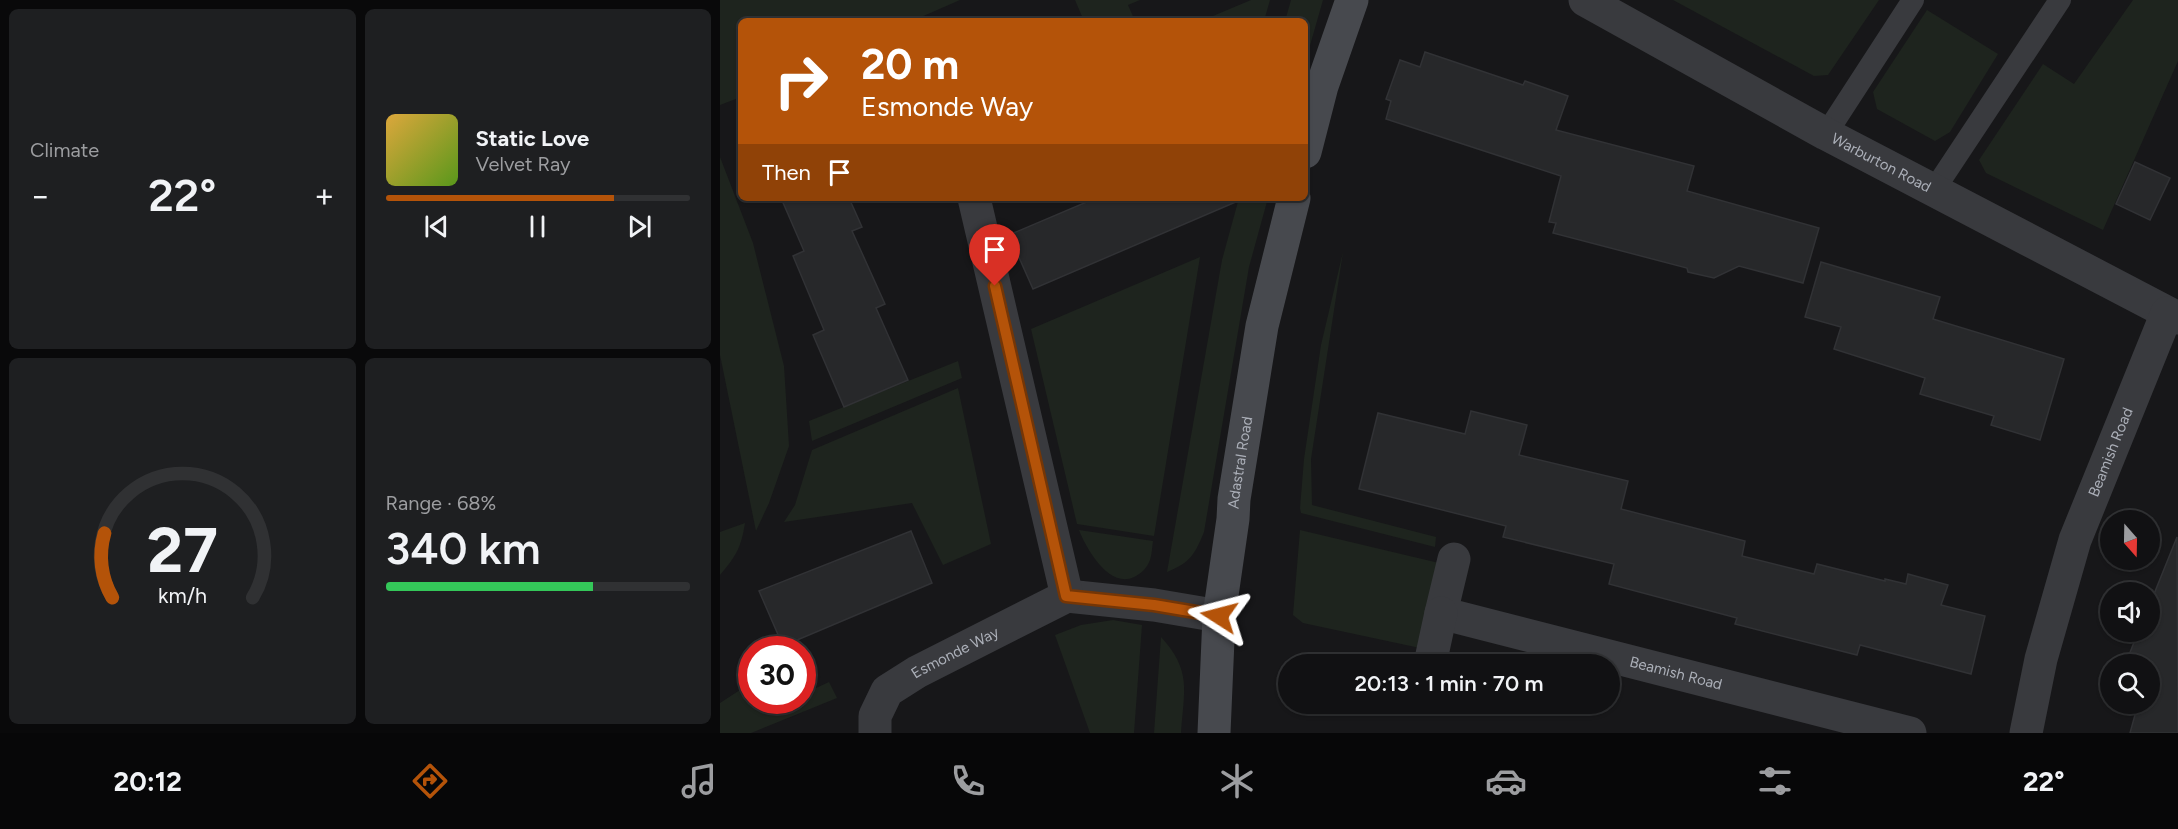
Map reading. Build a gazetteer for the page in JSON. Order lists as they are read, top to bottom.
{
  "streets": {
    "street": [
      "Warburton Road",
      "Beamish Road",
      "Adastral Road",
      "Esmonde Way"
    ]
  },
  "crossings": [
    ["Warburton Road", "Beamish Road"]
  ],
  "north": "bottom",
  "page": {
    "tile": [
      "Climate",
      ["Range · 68%", "340 km"]
    ],
    "turn": ["20 m", "Esmonde Way"],
    "song": ["Static Love", "Velvet Ray"],
    "then": "Then",
    "heat": ["−", "22°", "+"],
    "limit": "30",
    "trip": "20:13 · 1 min · 70 m",
    "tabs": ["20:12", "22°"],
    "gauge": ["27", "km/h"]
  }
}
